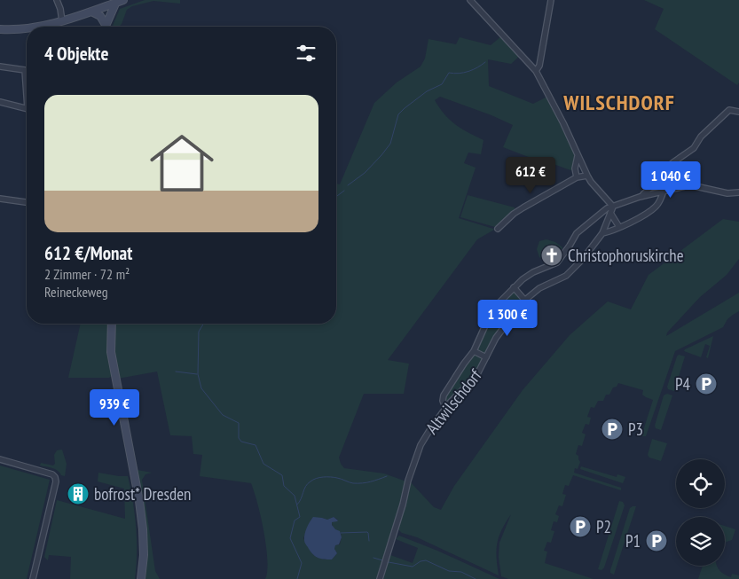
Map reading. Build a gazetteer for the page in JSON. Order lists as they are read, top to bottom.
{
  "streets": {
    "street": ["Altwilschdorf"]
  },
  "districts": ["WILSCHDORF"],
  "places": {
    "church": ["Christophoruskirche"],
    "parking": [
      "P4",
      "P3",
      "P2",
      "P1"
    ],
    "building": ["bofrost* Dresden"]
  },
  "page": {
    "heading": "4 Objekte",
    "list": [
      {
        "name": "612 €/Monat",
        "note": "2 Zimmer · 72 m² · Reineckeweg"
      }
    ],
    "price": [
      "612 €",
      "1 040 €",
      "1 300 €",
      "939 €"
    ]
  }
}
